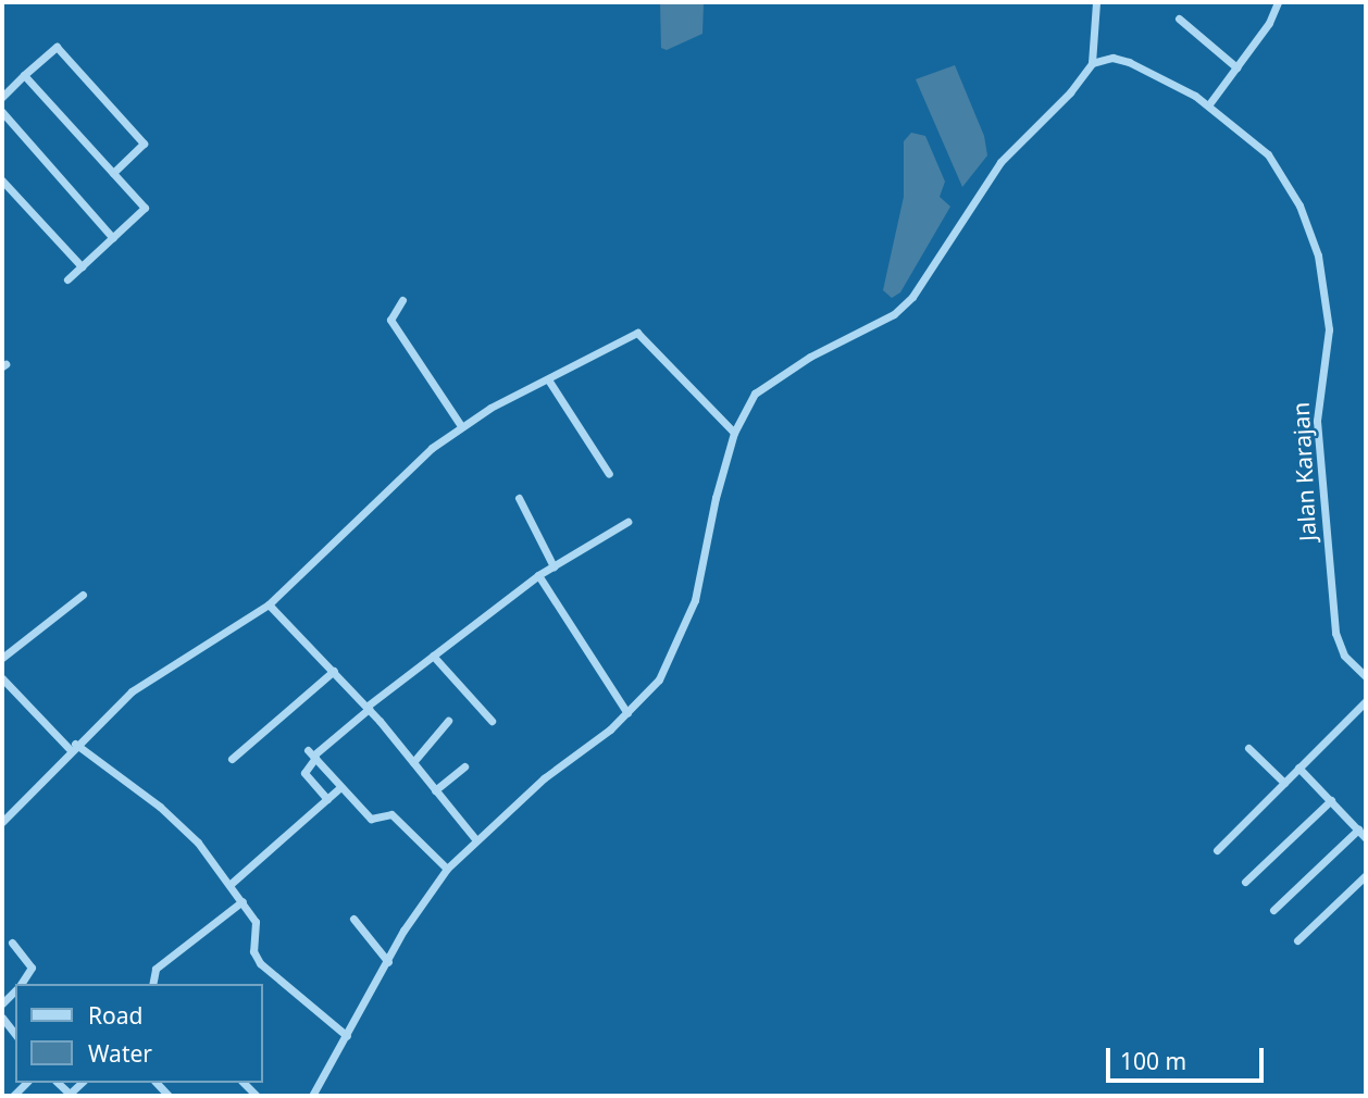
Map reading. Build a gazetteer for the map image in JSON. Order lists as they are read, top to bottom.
{
  "streets": {
    "street": ["Jalan Karajan"]
  },
  "legend": ["Road", "Water"],
  "scale_bar": "100 m"
}
